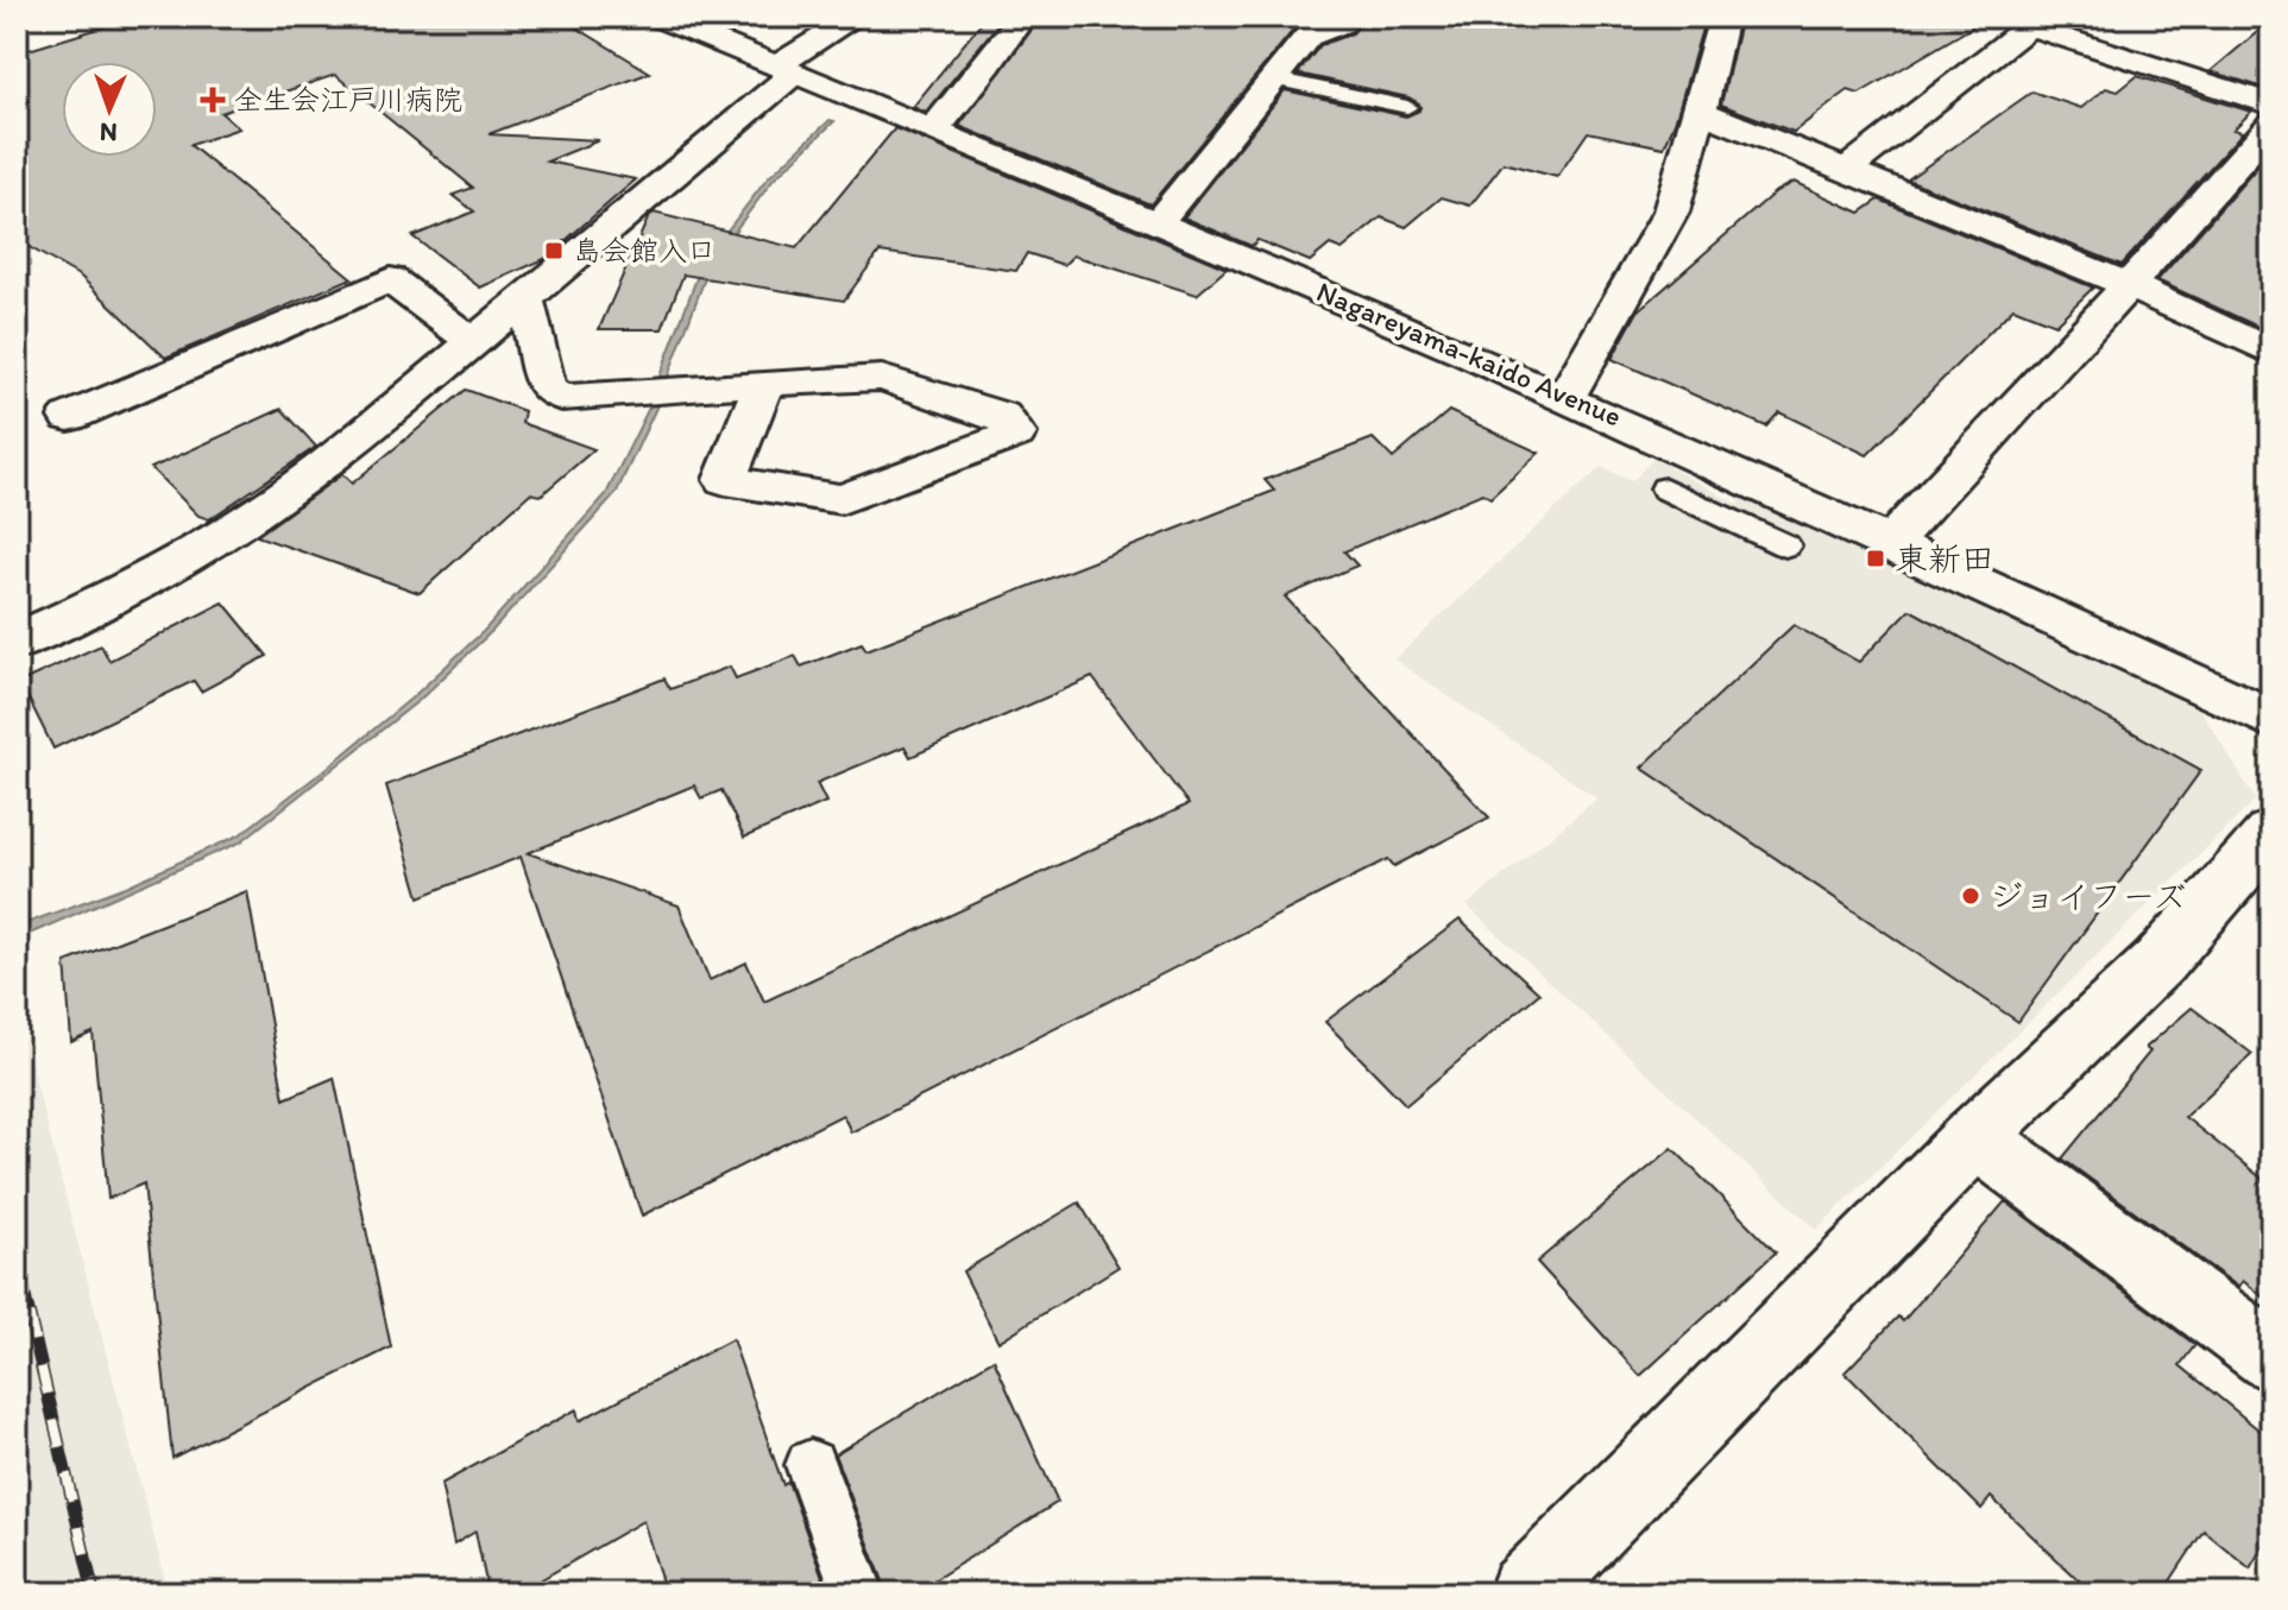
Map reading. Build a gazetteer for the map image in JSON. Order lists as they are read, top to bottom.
{
  "streets": {
    "street": ["Nagareyama-kaido Avenue"]
  },
  "places": {
    "health": ["全生会江戸川病院"],
    "transit": ["島会館入口", "東新田"],
    "other": ["ジョイフーズ"]
  },
  "north": "bottom"
}
